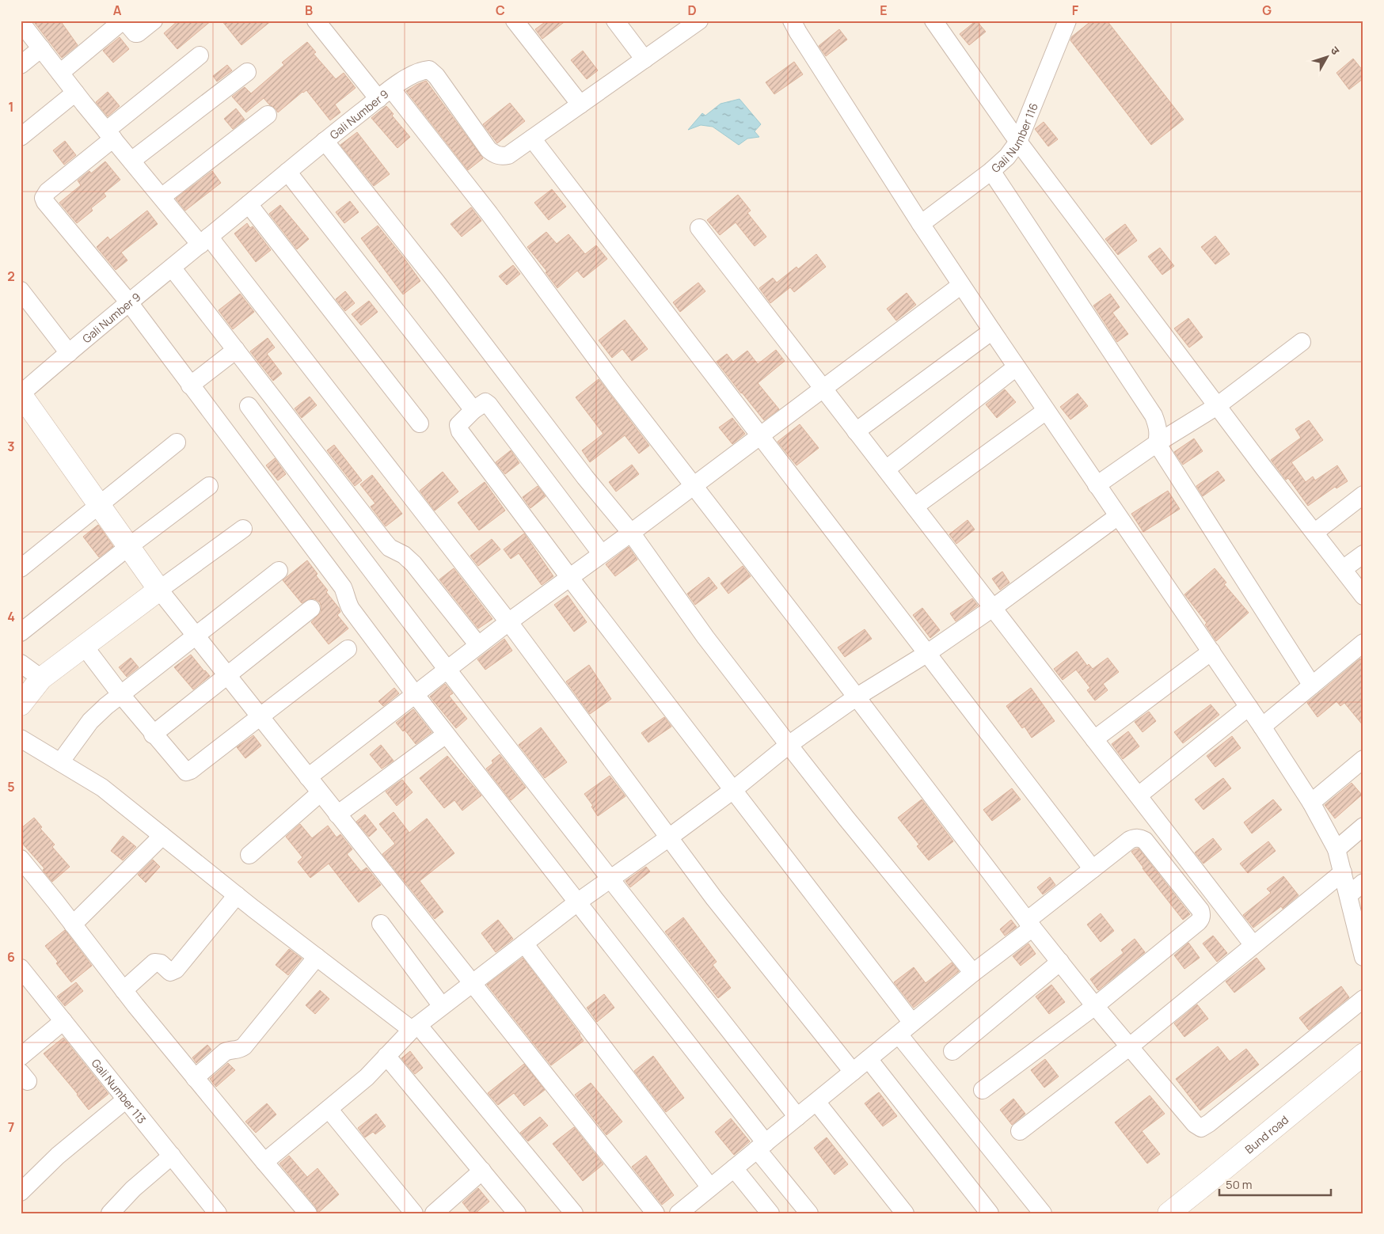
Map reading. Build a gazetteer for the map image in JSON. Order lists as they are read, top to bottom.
{
  "streets": {
    "street": [
      "Gali Number 9",
      "Gali Number 116",
      "Gali Number 113",
      "Bund road"
    ]
  },
  "scale_bar": "50 m",
  "north": "top right",
  "grid": {
    "columns": [
      "A",
      "B",
      "C",
      "D",
      "E",
      "F",
      "G"
    ],
    "rows": [
      "1",
      "2",
      "3",
      "4",
      "5",
      "6",
      "7"
    ]
  }
}
